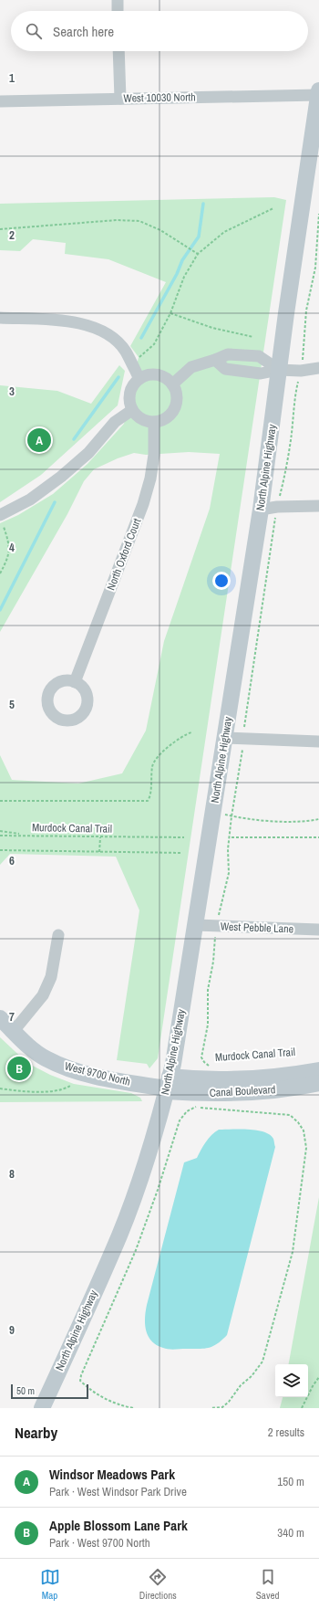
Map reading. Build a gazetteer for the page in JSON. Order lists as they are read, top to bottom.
{
  "streets": {
    "main road": ["North Alpine Highway", "West 9700 North", "Canal Boulevard"],
    "street": ["West 10030 North", "North Oxford Court", "West Pebble Lane"],
    "path": ["Murdock Canal Trail"]
  },
  "crossings": [
    ["West 10030 North", "North Alpine Highway"],
    ["North Alpine Highway", "West Pebble Lane"],
    ["North Alpine Highway", "West 9700 North"],
    ["North Alpine Highway", "Canal Boulevard"],
    ["Murdock Canal Trail", "West Pebble Lane"],
    ["West 9700 North", "Canal Boulevard"]
  ],
  "scale_bar": "50 m",
  "page": {
    "search": "Search here",
    "pins": ["A", "B"],
    "scale": "50 m",
    "heading": ["Nearby", "2 results"],
    "list": [
      {
        "mark": "A",
        "name": "Windsor Meadows Park",
        "note": "Park · West Windsor Park Drive",
        "value": "150 m"
      },
      {
        "mark": "B",
        "name": "Apple Blossom Lane Park",
        "note": "Park · West 9700 North",
        "value": "340 m"
      }
    ],
    "nav": ["Map", "Directions", "Saved"]
  },
  "grid": {
    "rows": [
      "1",
      "2",
      "3",
      "4",
      "5",
      "6",
      "7",
      "8",
      "9"
    ]
  }
}
